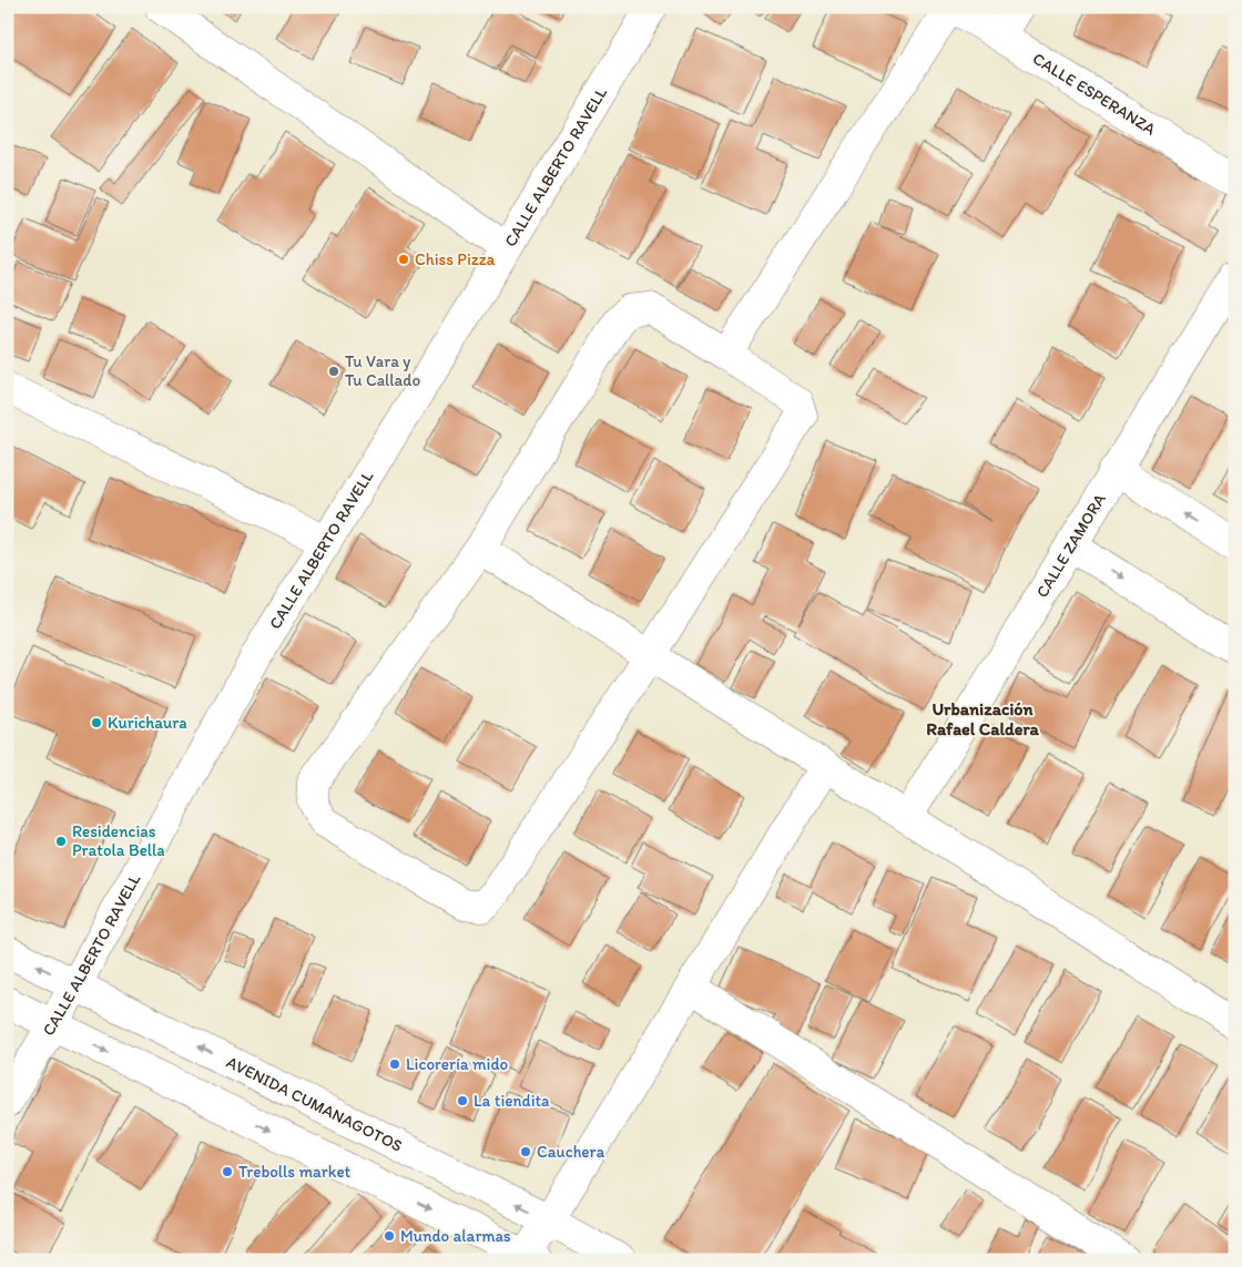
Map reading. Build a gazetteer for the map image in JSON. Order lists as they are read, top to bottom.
{
  "streets": {
    "street": [
      "CALLE ESPERANZA",
      "CALLE ALBERTO RAVELL",
      "CALLE ZAMORA",
      "AVENIDA CUMANAGOTOS"
    ]
  },
  "crossings": [
    ["CALLE ALBERTO RAVELL", "AVENIDA CUMANAGOTOS"]
  ],
  "districts": ["Urbanización Rafael Caldera"],
  "places": [
    "Chiss Pizza",
    "Tu Vara y Tu Callado",
    "Kurichaura",
    "Residencias Pratola Bella",
    "Licorería mido",
    "La tiendita",
    "Cauchera",
    "Trebolls market",
    "Mundo alarmas"
  ]
}
